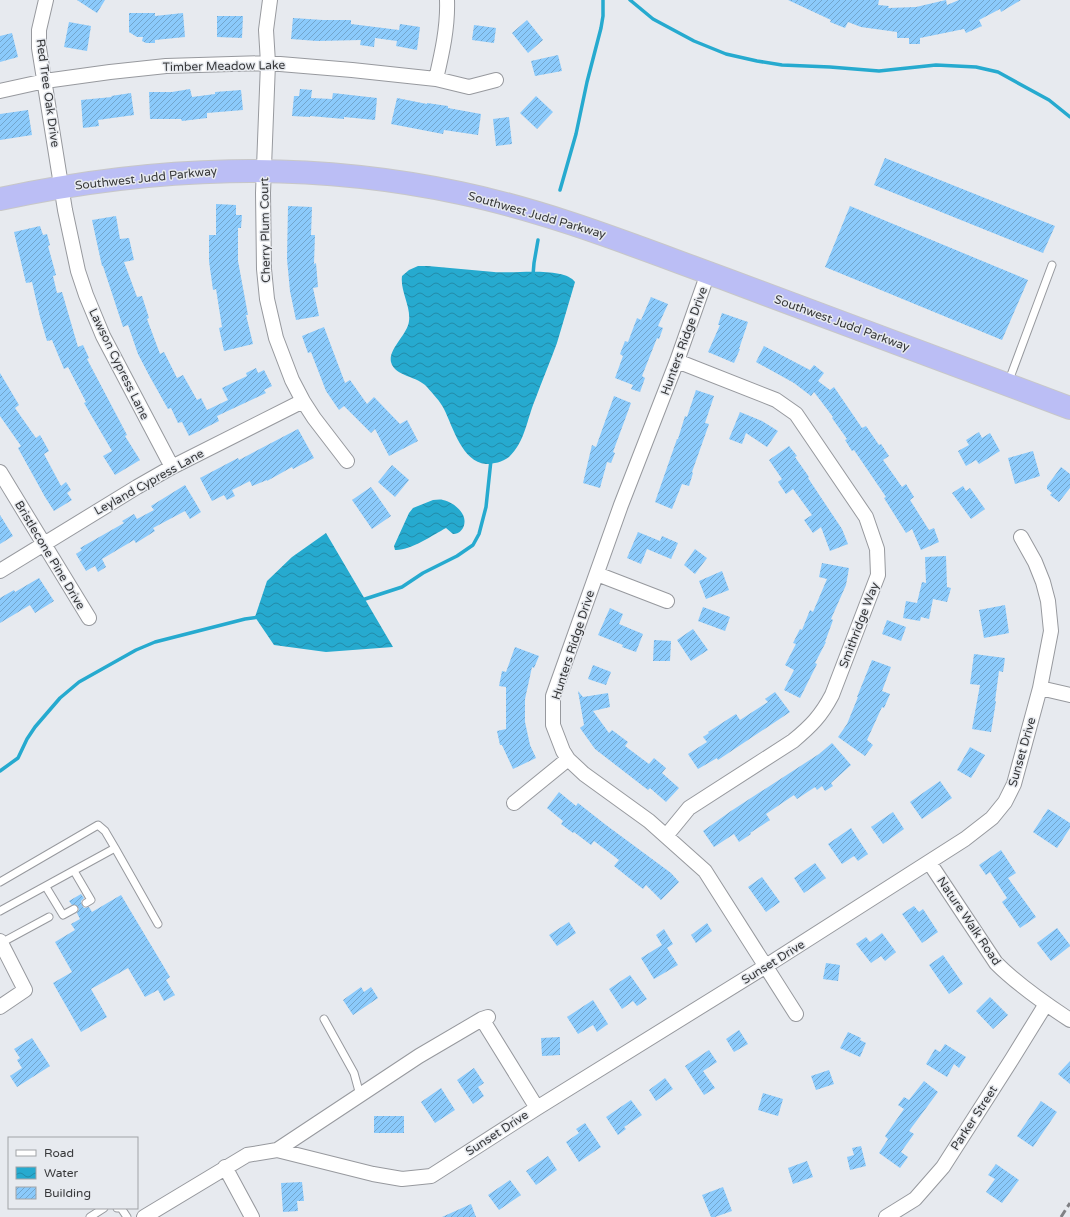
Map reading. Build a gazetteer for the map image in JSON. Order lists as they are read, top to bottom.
{
  "streets": {
    "highway": ["Southwest Judd Parkway"],
    "street": [
      "Timber Meadow Lake",
      "Red Tree Oak Drive",
      "Cherry Plum Court",
      "Hunters Ridge Drive",
      "Lawson Cypress Lane",
      "Leyland Cypress Lane",
      "Bristlecone Pine Drive",
      "Smithridge Way",
      "Sunset Drive",
      "Nature Walk Road",
      "Parker Street"
    ]
  },
  "crossings": [
    ["Timber Meadow Lake", "Red Tree Oak Drive"],
    ["Timber Meadow Lake", "Cherry Plum Court"],
    ["Red Tree Oak Drive", "Southwest Judd Parkway"],
    ["Red Tree Oak Drive", "Lawson Cypress Lane"],
    ["Southwest Judd Parkway", "Cherry Plum Court"],
    ["Southwest Judd Parkway", "Hunters Ridge Drive"],
    ["Southwest Judd Parkway", "Lawson Cypress Lane"],
    ["Cherry Plum Court", "Leyland Cypress Lane"],
    ["Hunters Ridge Drive", "Smithridge Way"],
    ["Hunters Ridge Drive", "Sunset Drive"],
    ["Lawson Cypress Lane", "Leyland Cypress Lane"],
    ["Leyland Cypress Lane", "Bristlecone Pine Drive"],
    ["Sunset Drive", "Nature Walk Road"],
    ["Nature Walk Road", "Parker Street"]
  ],
  "legend": ["Road", "Water", "Building"]
}
